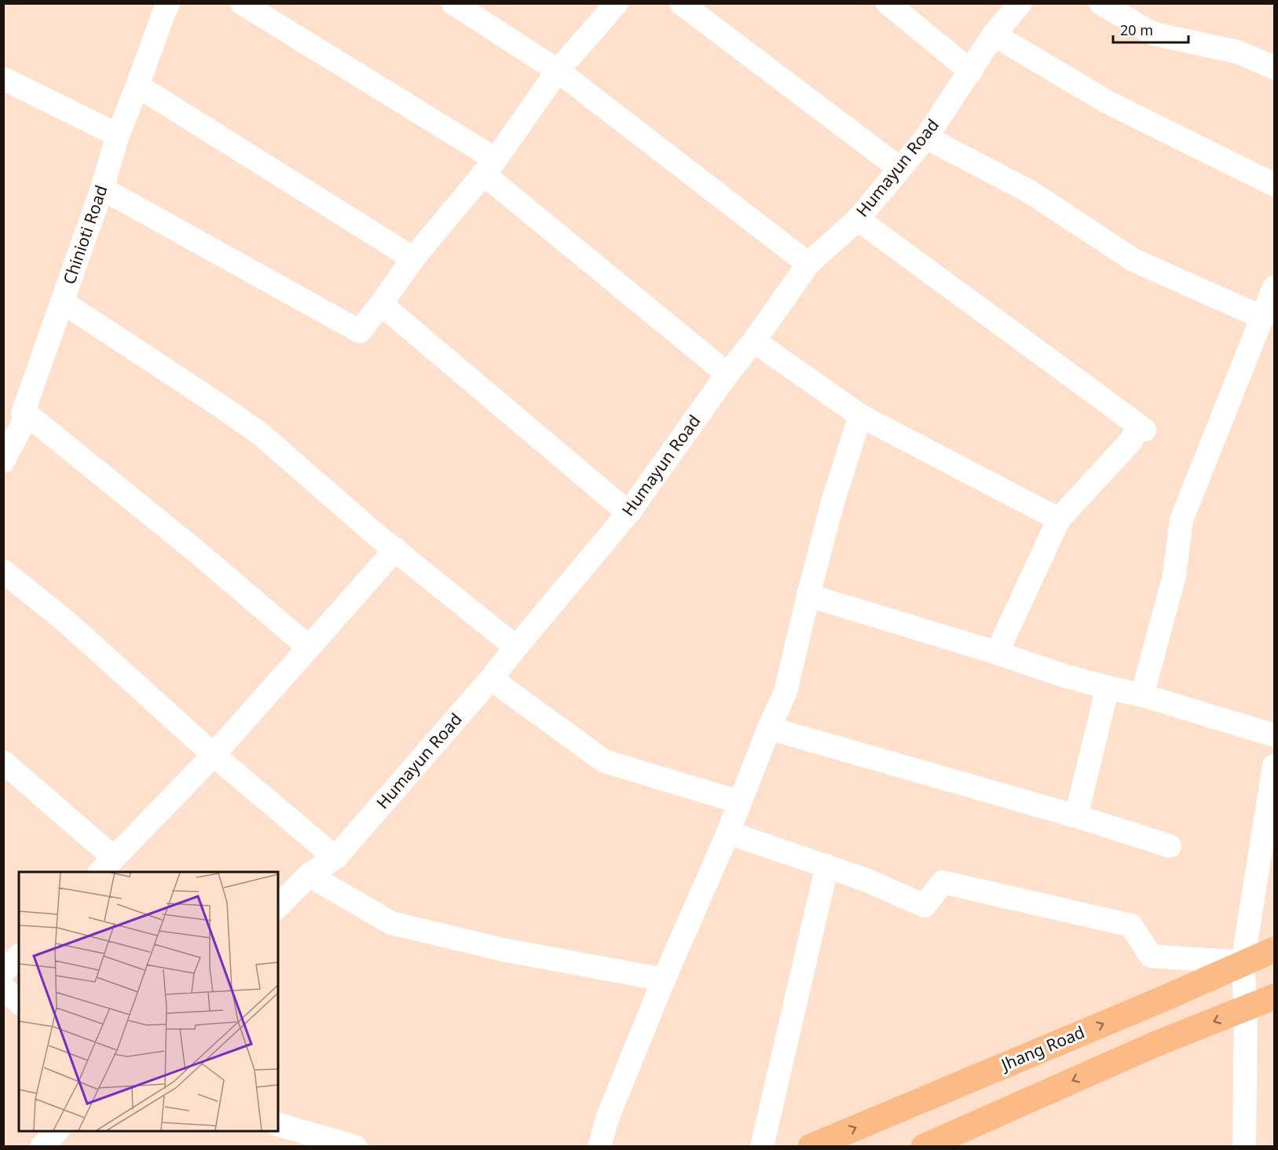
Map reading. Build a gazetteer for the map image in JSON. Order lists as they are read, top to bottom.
{
  "streets": {
    "highway": ["Jhang Road"],
    "street": ["Humayun Road", "Chinioti Road"]
  },
  "scale_bar": "20 m"
}
